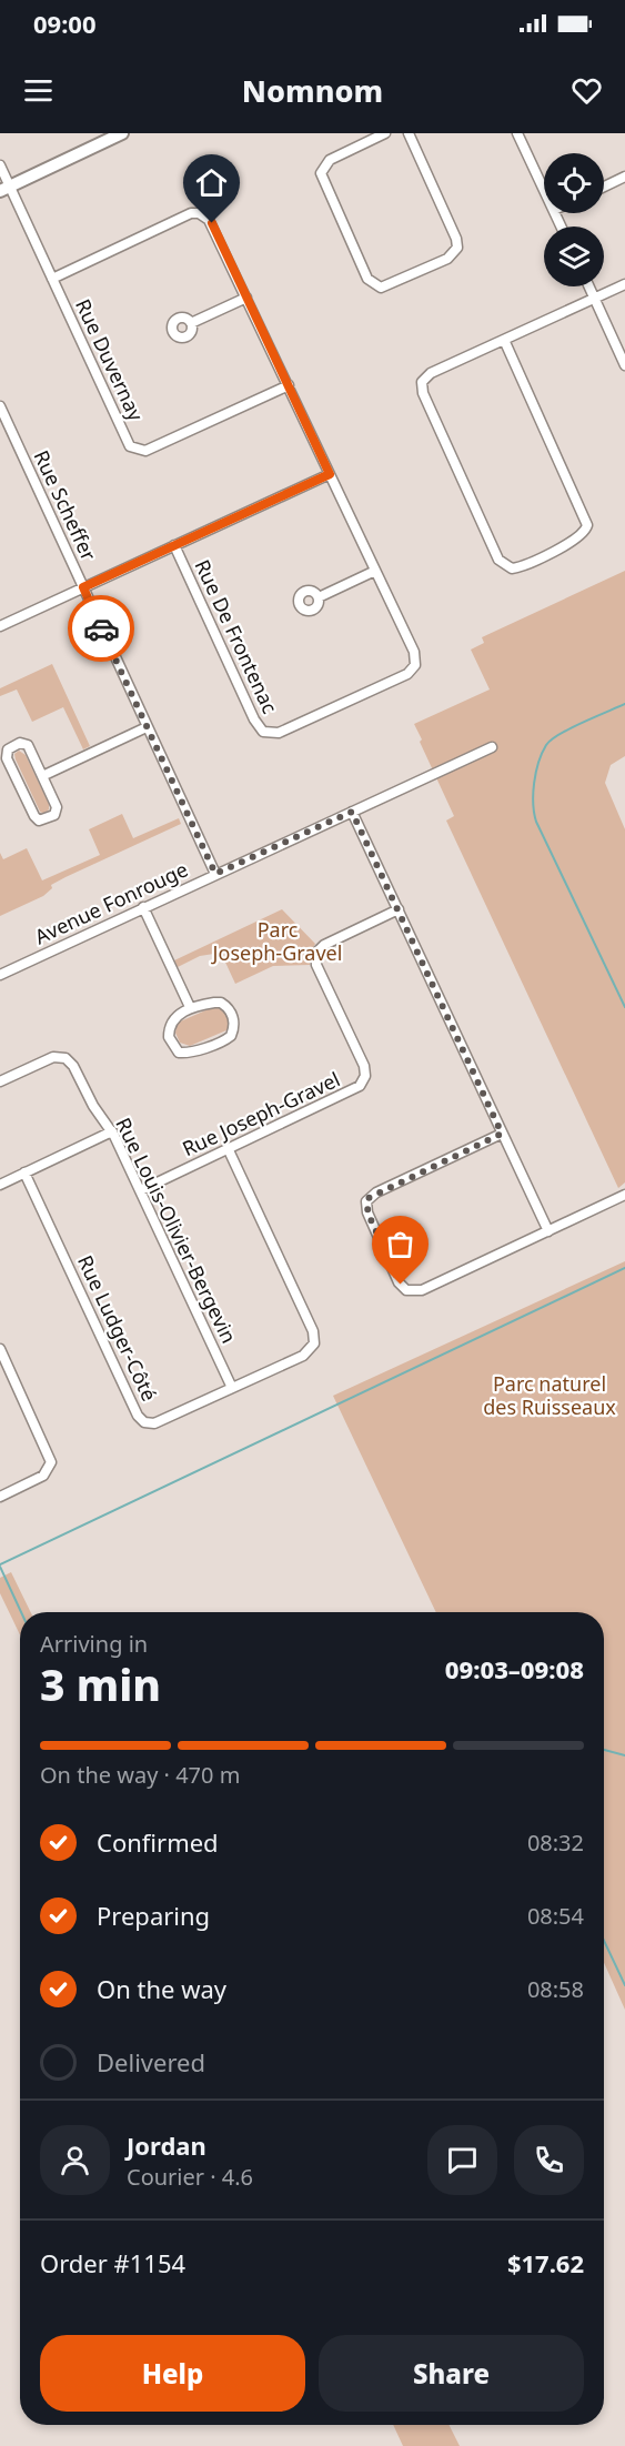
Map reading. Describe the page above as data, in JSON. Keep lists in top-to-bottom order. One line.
{"streets":{"street":["Rue Duvernay","Rue Scheffer","Rue De Frontenac","Avenue Fonrouge","Rue Joseph-Gravel","Rue Louis-Olivier-Bergevin","Rue Ludger-Côté"]},"crossings":[["Rue Scheffer","Avenue Fonrouge"],["Rue Joseph-Gravel","Rue Louis-Olivier-Bergevin"],["Rue Joseph-Gravel","Rue Ludger-Côté"],["Rue Louis-Olivier-Bergevin","Rue Ludger-Côté"]],"parks":["Parc Joseph-Gravel","Parc naturel des Ruisseaux"],"page":{"status":"09:00","header":"Nomnom","heading":["3 min","Arriving in","09:03–09:08"],"panel":["Jordan","Courier · 4.6","Order #1154","$17.62"],"bar":"On the way · 470 m","list":[["Confirmed","08:32"],["Preparing","08:54"],["On the way","08:58"],"Delivered"],"buttons":["Help","Share"]}}
